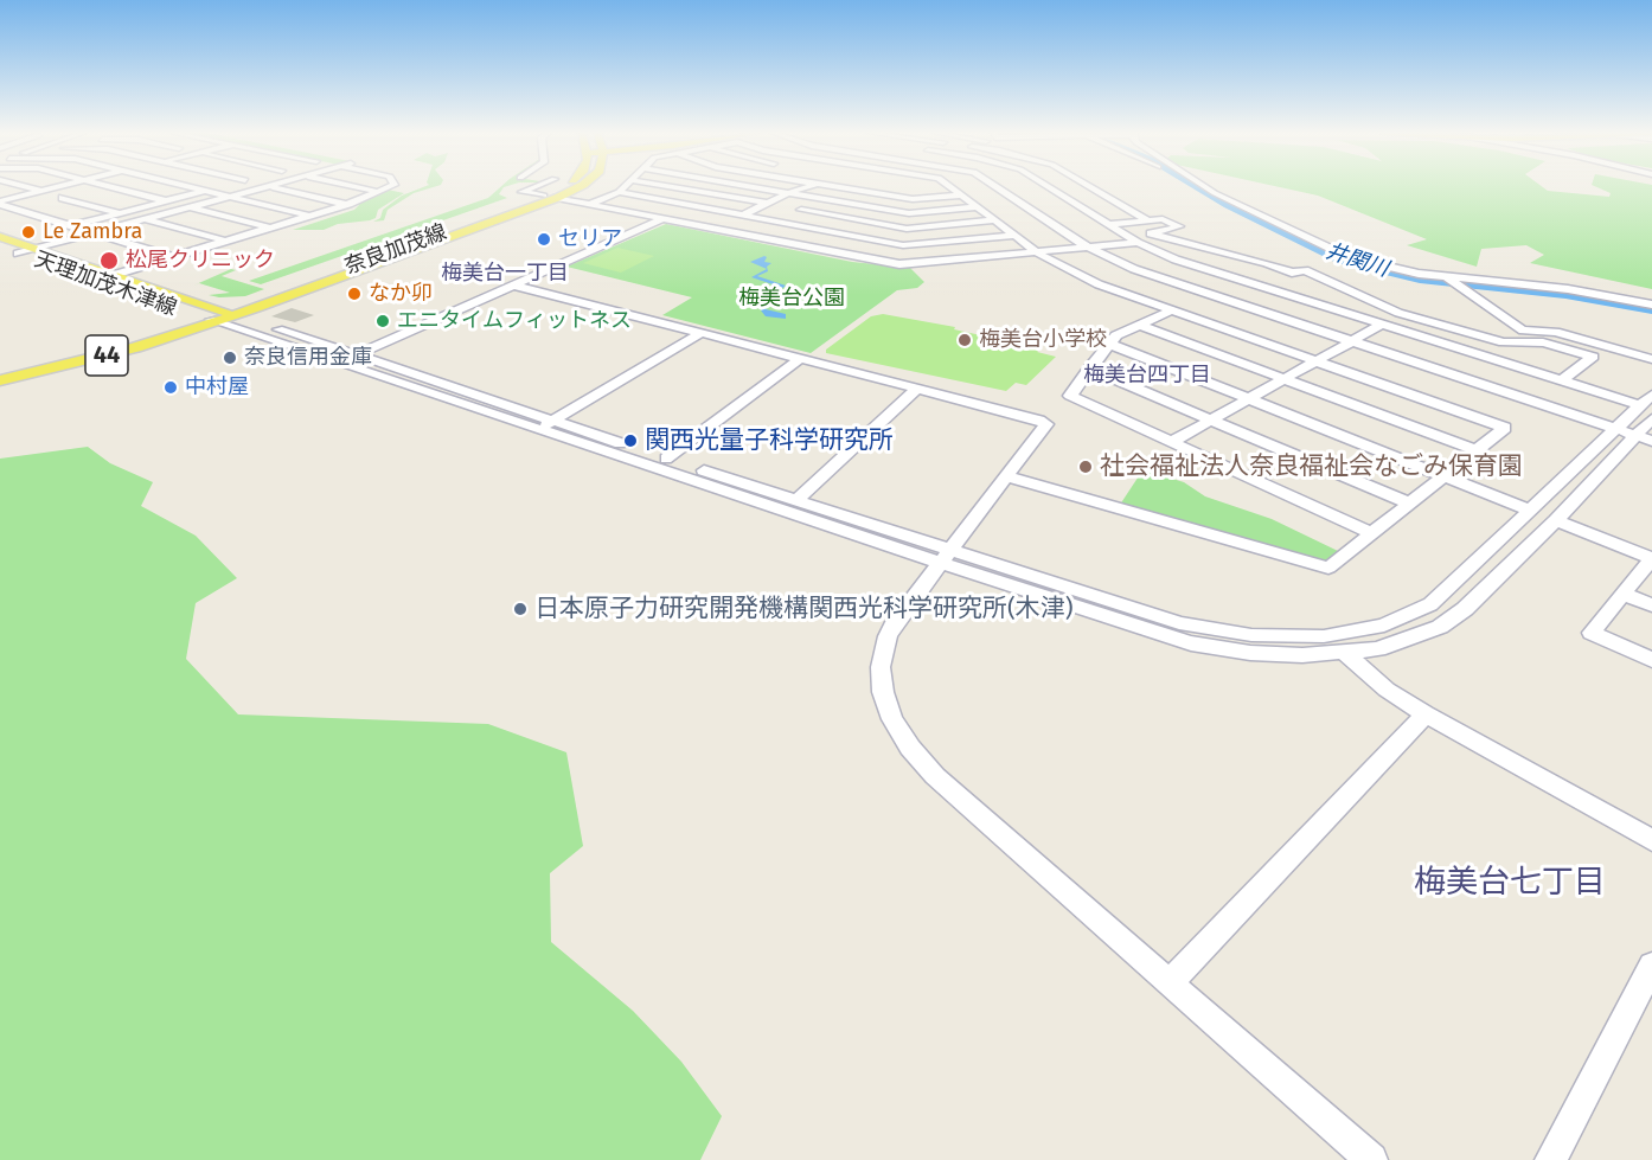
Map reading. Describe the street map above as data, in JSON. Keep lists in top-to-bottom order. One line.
{"streets":{"main road":["奈良加茂線","天理加茂木津線","44"]},"crossings":[["奈良加茂線","天理加茂木津線"]],"districts":["梅美台一丁目","梅美台四丁目","梅美台七丁目"],"water":["井関川"],"parks":["梅美台公園"],"places":["Le Zambra","セリア","松尾クリニック","なか卯","エニタイムフィットネス","梅美台小学校","奈良信用金庫","中村屋","関西光量子科学研究所","社会福祉法人奈良福祉会なごみ保育園","日本原子力研究開発機構関西光科学研究所(木津)"]}
